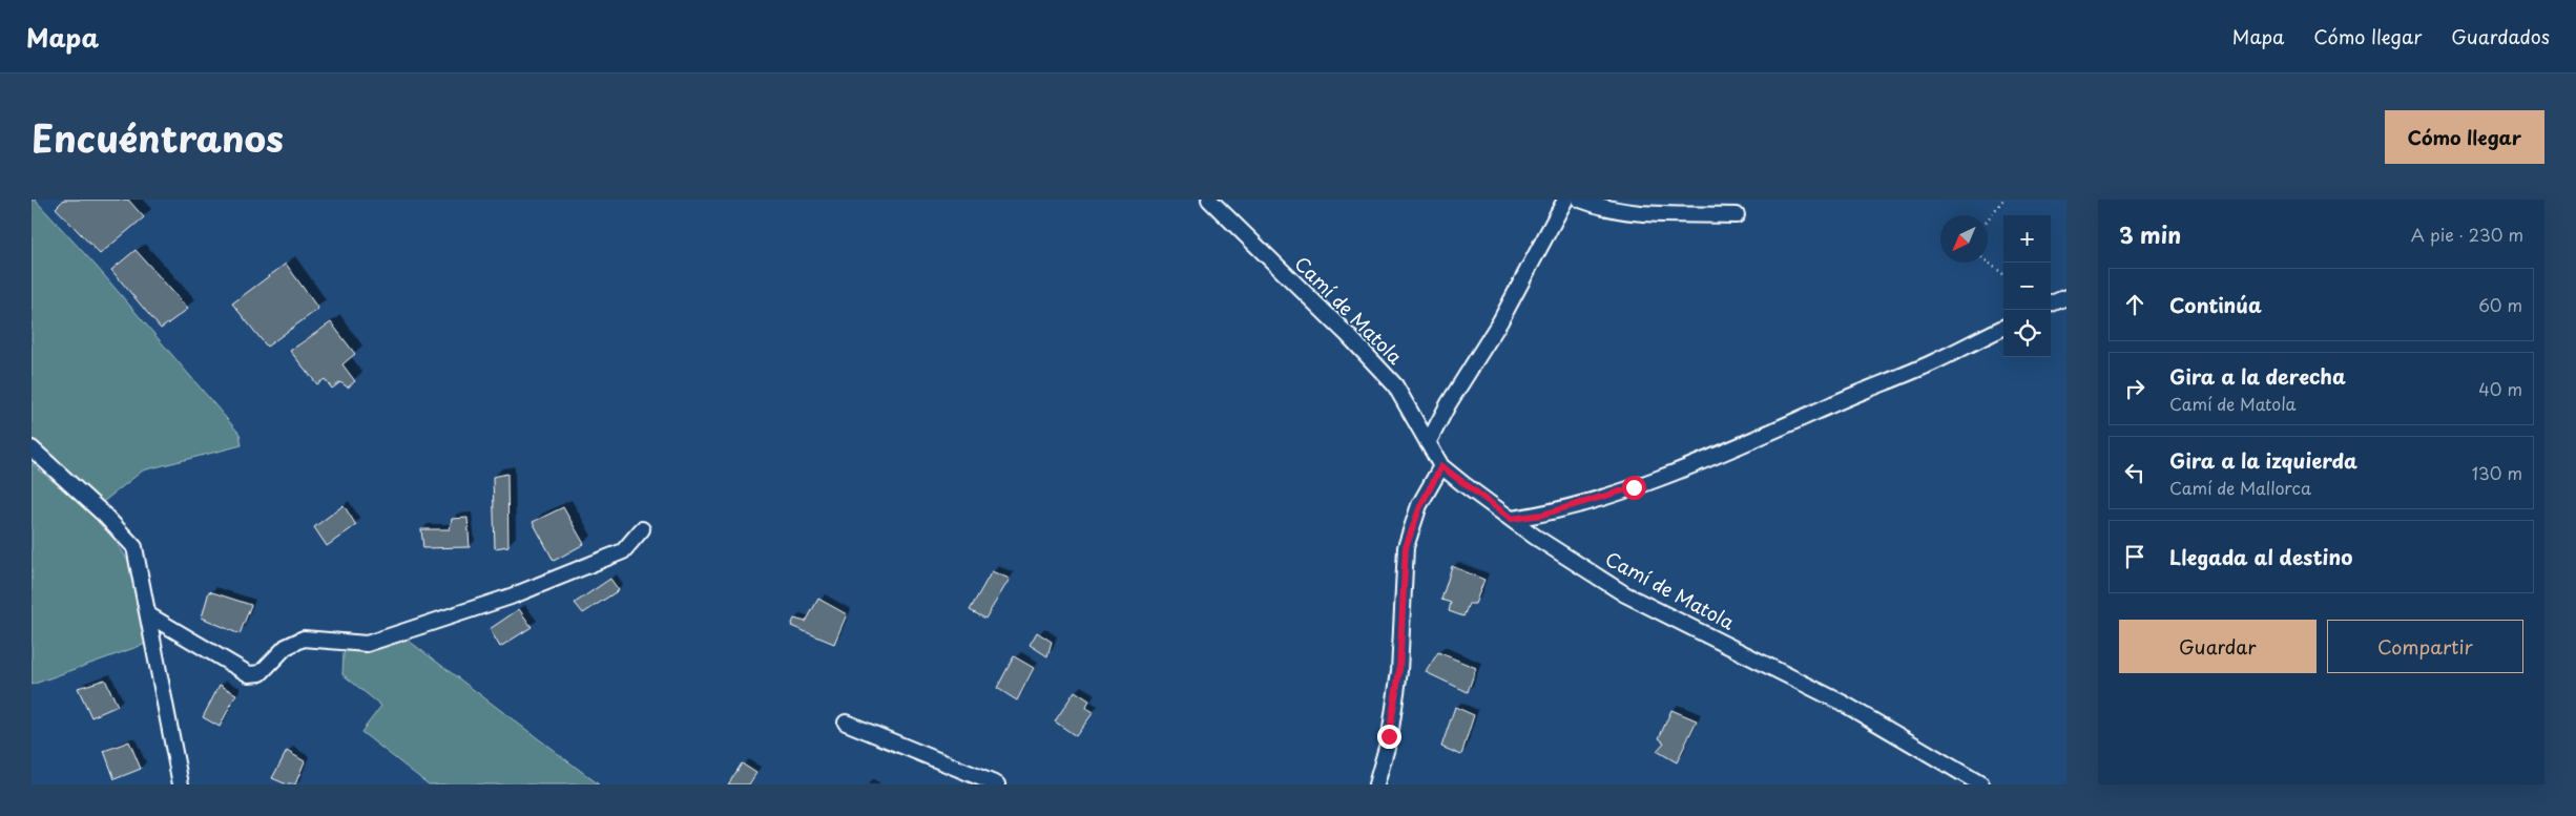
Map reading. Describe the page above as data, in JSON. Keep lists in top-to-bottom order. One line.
{"streets":{"street":["Camí de Matola"]},"north":"bottom left","page":{"header":"Mapa","nav":["Mapa","Cómo llegar","Guardados"],"title":"Encuéntranos","buttons":["Cómo llegar",["Guardar","Compartir"]],"heading":["3 min","A pie · 230 m"],"map_buttons":["+","−"],"list":[["Continúa","60 m"],["Gira a la derecha","Camí de Matola","40 m"],["Gira a la izquierda","Camí de Mallorca","130 m"],"Llegada al destino"]}}
